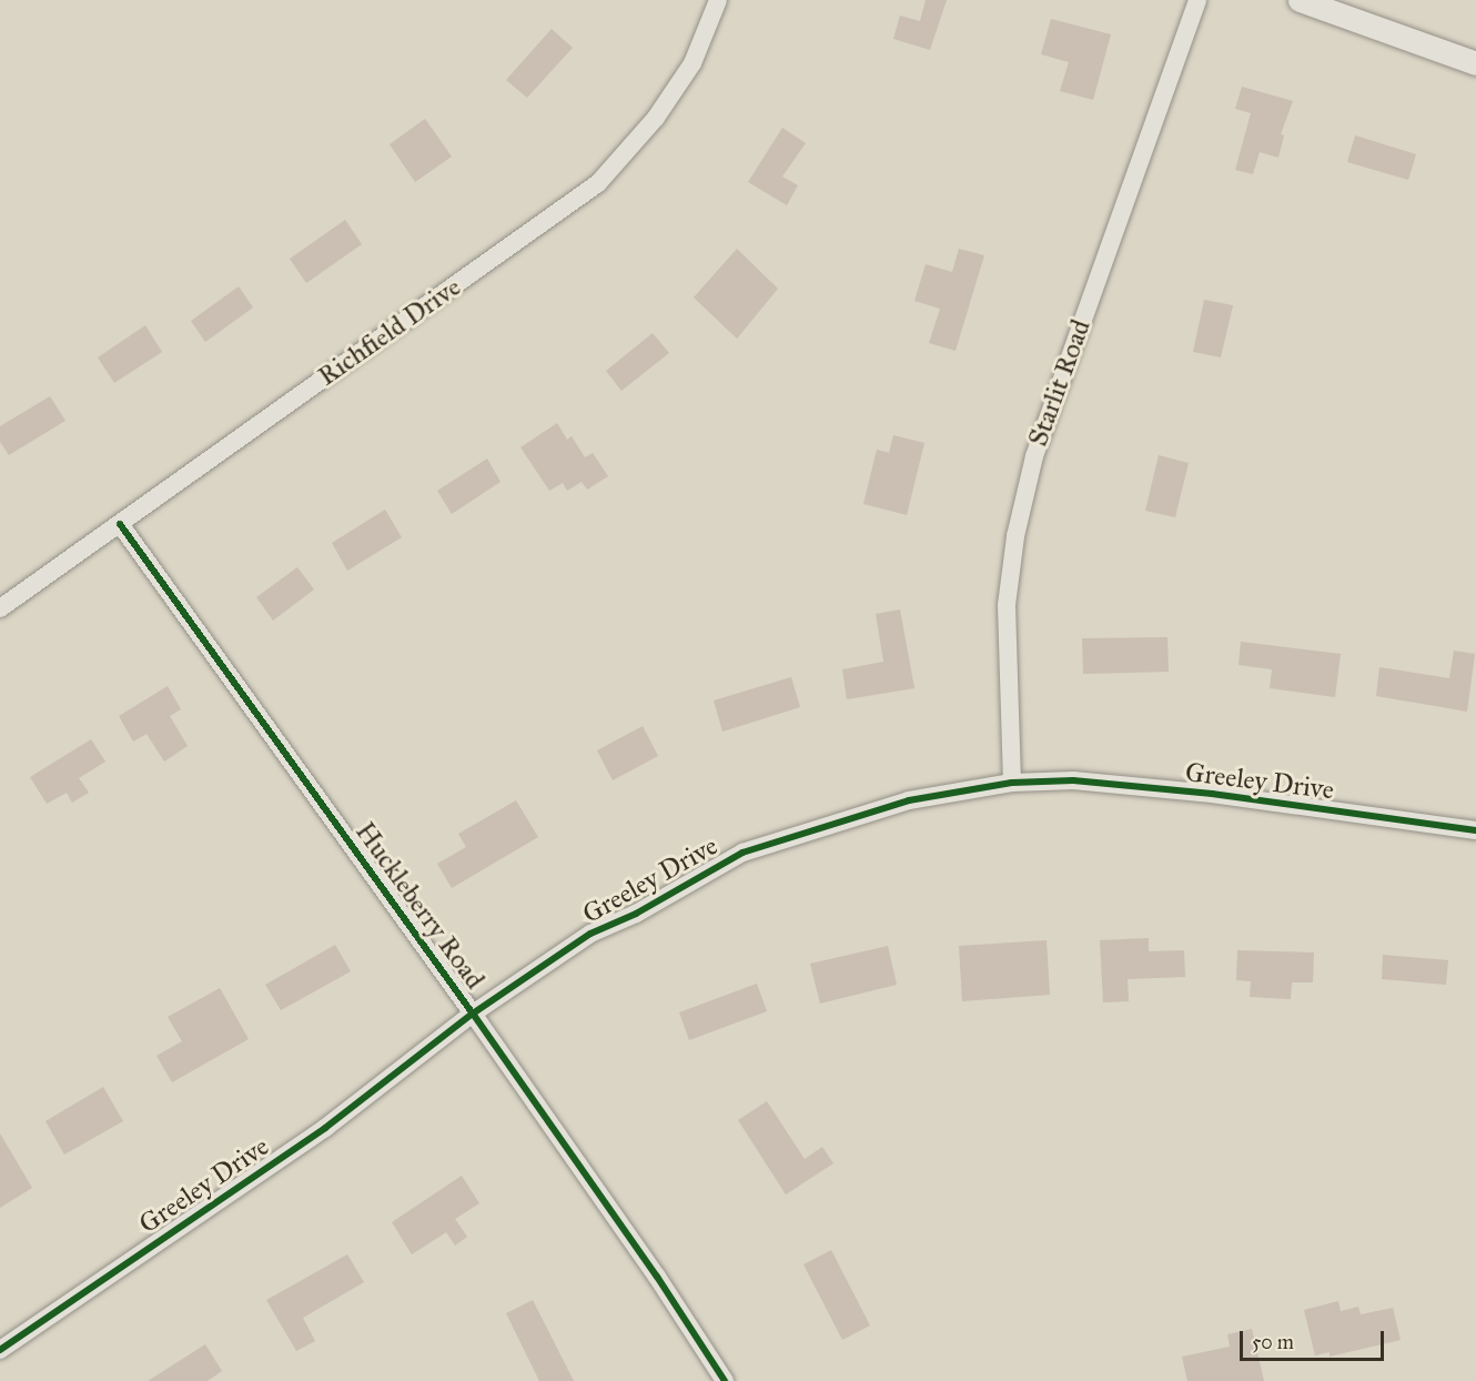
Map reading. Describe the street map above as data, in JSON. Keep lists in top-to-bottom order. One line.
{"streets":{"street":["Richfield Drive","Starlit Road","Greeley Drive","Huckleberry Road"]},"crossings":[["Richfield Drive","Huckleberry Road"],["Starlit Road","Greeley Drive"],["Greeley Drive","Huckleberry Road"]],"scale_bar":"50 m"}
